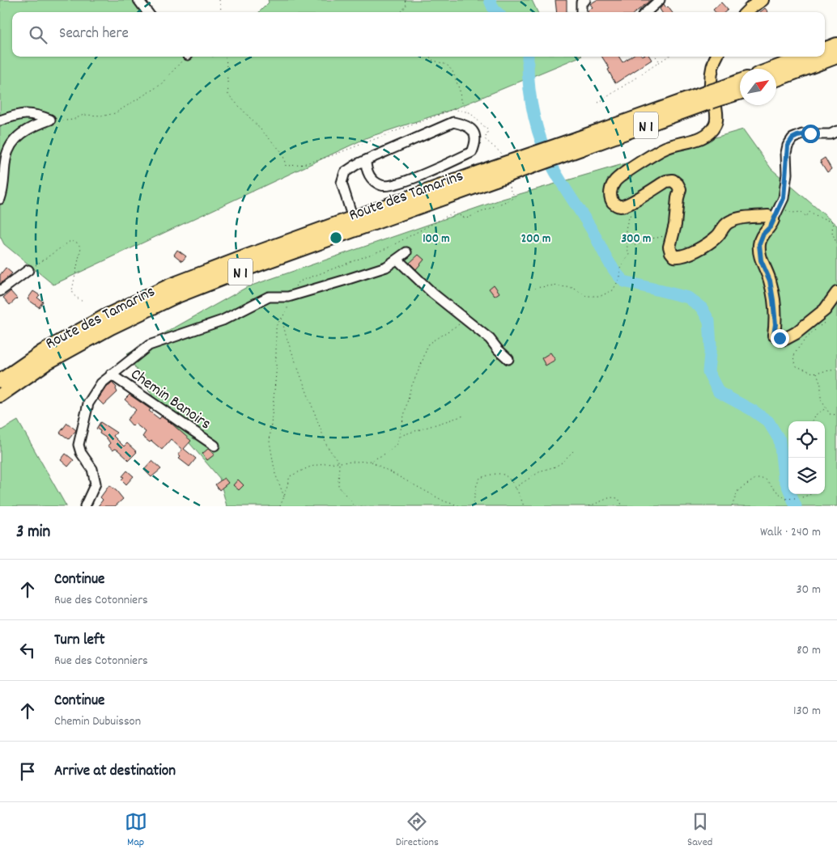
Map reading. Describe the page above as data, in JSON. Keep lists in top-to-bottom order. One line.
{"streets":{"highway":["N 1","Route des Tamarins"],"street":["Chemin Banoirs"]},"north":"top right","page":{"search":"Search here","heading":["3 min","Walk · 240 m"],"list":[["Continue","Rue des Cotonniers","30 m"],["Turn left","Rue des Cotonniers","80 m"],["Continue","Chemin Dubuisson","130 m"],"Arrive at destination"],"nav":["Map","Directions","Saved"]},"rings":["100 m","200 m","300 m"]}
